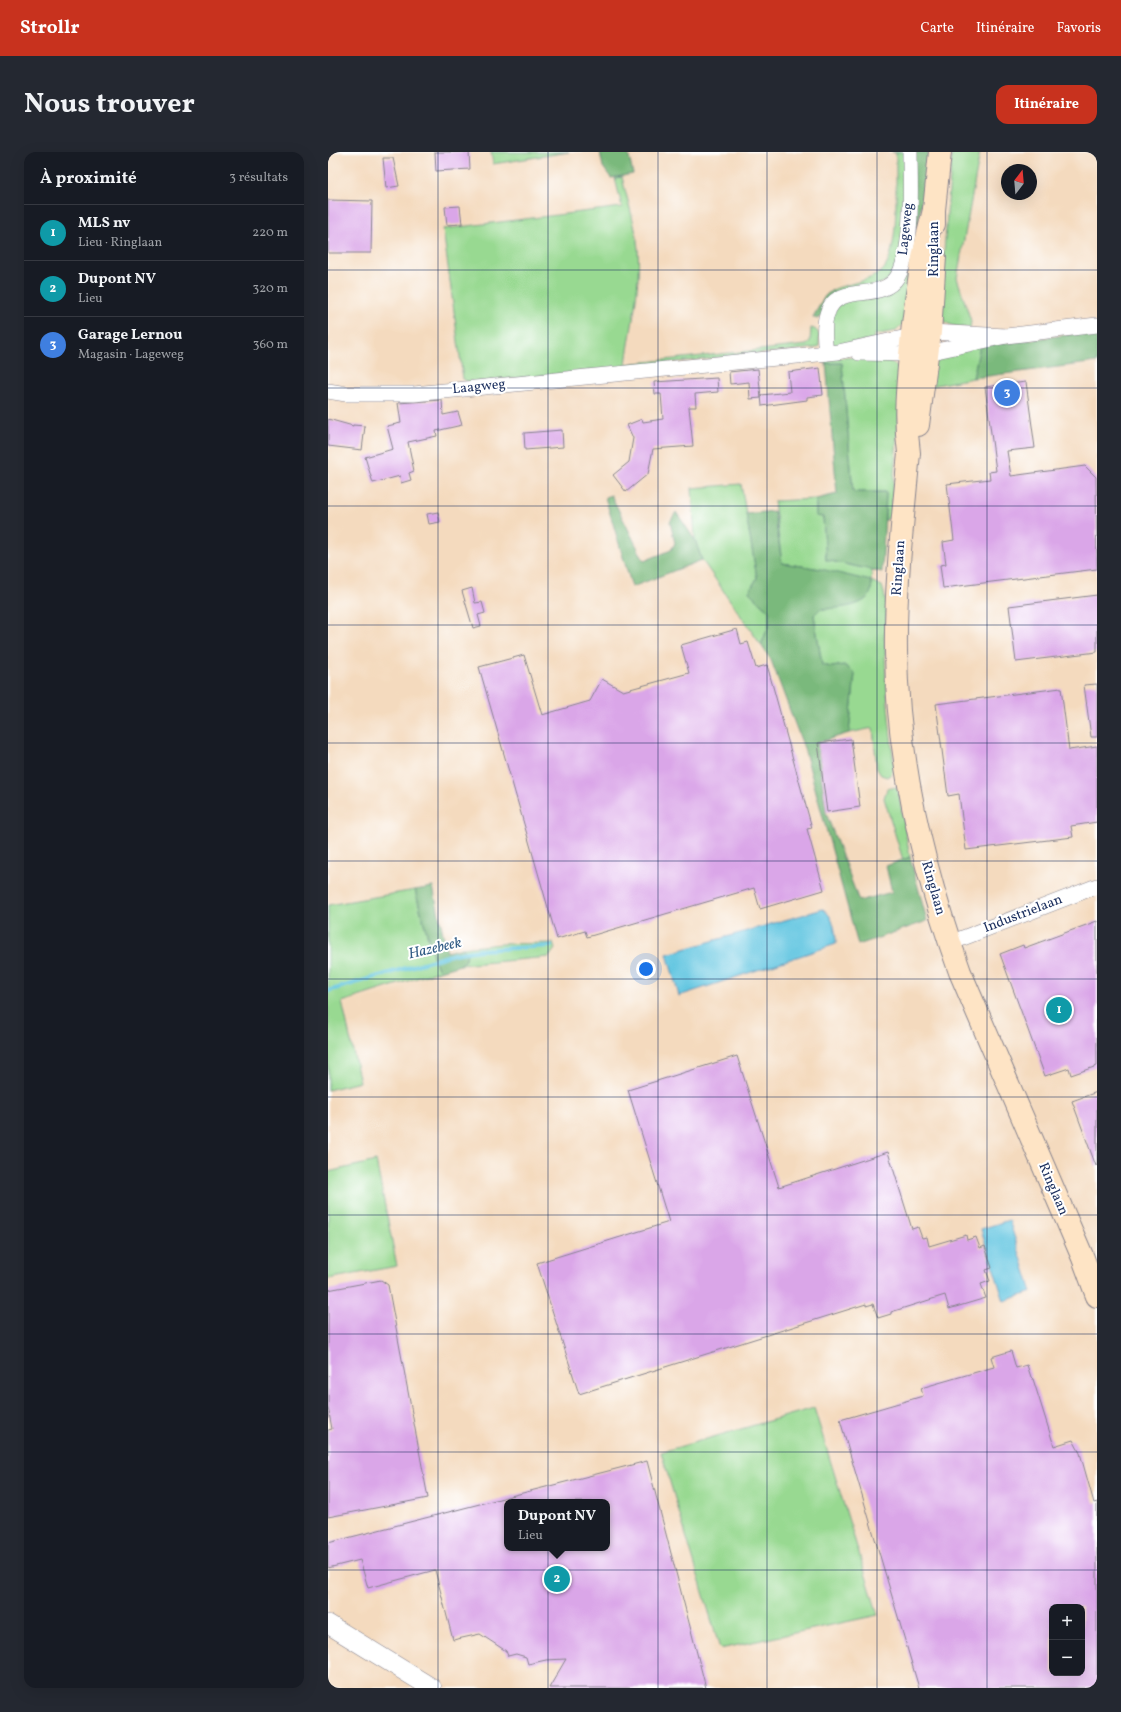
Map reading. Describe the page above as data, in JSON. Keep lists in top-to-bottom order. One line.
{"streets":{"main road":["Ringlaan"],"street":["Lageweg","Laagweg","Industrielaan"]},"crossings":[["Lageweg","Laagweg"],["Ringlaan","Industrielaan"]],"water":["Hazebeek"],"north":"top","page":{"header":"Strollr","nav":["Carte","Itinéraire","Favoris"],"title":"Nous trouver","buttons":"Itinéraire","heading":["À proximité","3 résultats"],"list":[{"mark":"1","name":"MLS nv","note":"Lieu · Ringlaan","value":"220 m"},{"mark":"2","name":"Dupont NV","note":"Lieu","value":"320 m"},{"mark":"3","name":"Garage Lernou","note":"Magasin · Lageweg","value":"360 m"}],"pins":["3","1","2"],"popup":["Dupont NV","Lieu"],"map_buttons":["+","−"]}}
